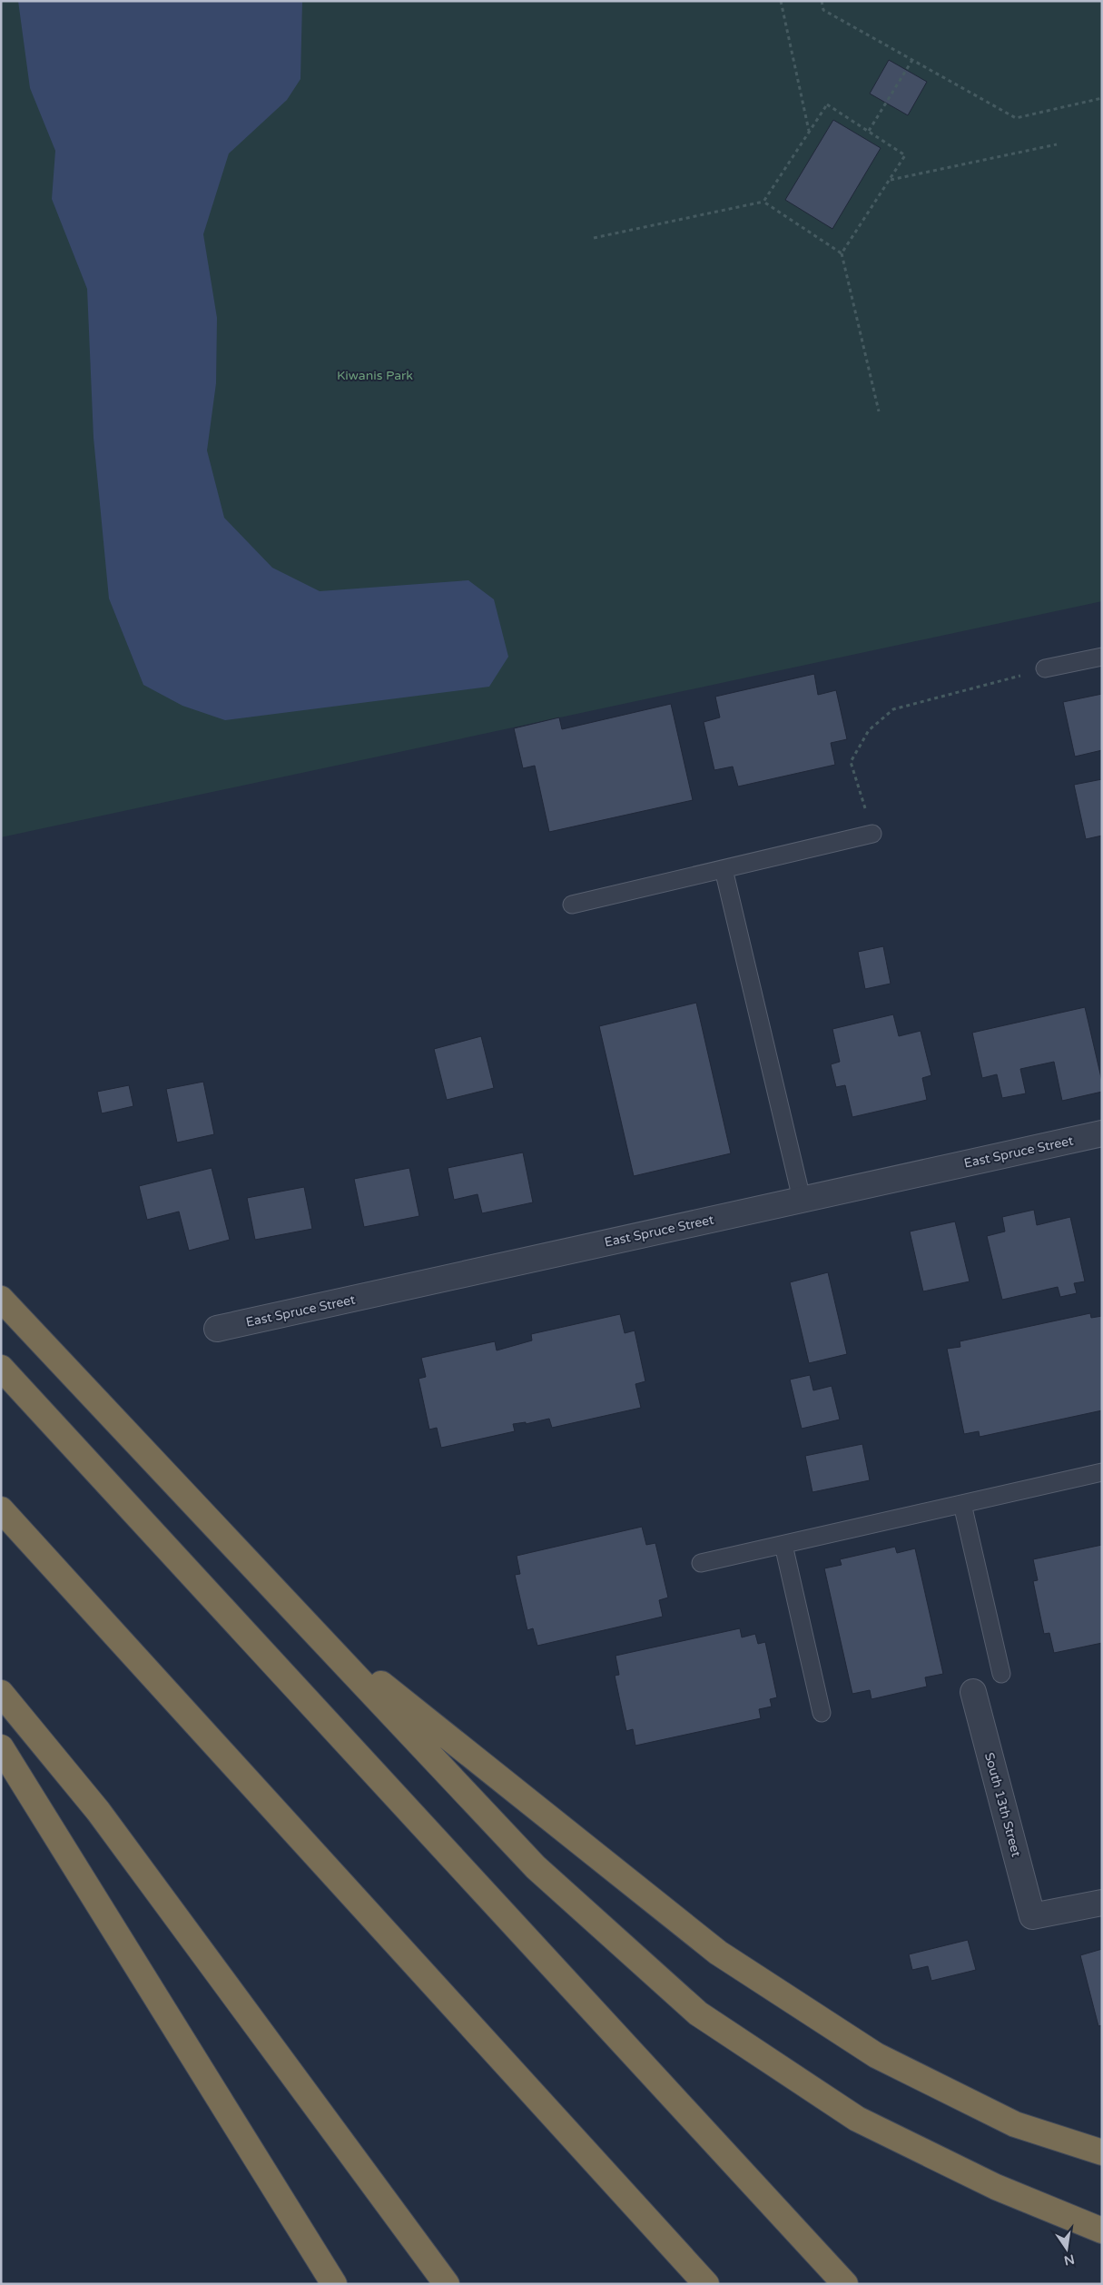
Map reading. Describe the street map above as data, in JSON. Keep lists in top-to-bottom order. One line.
{"streets":{"street":["East Spruce Street","South 13th Street"]},"parks":["Kiwanis Park"],"north":"bottom"}
